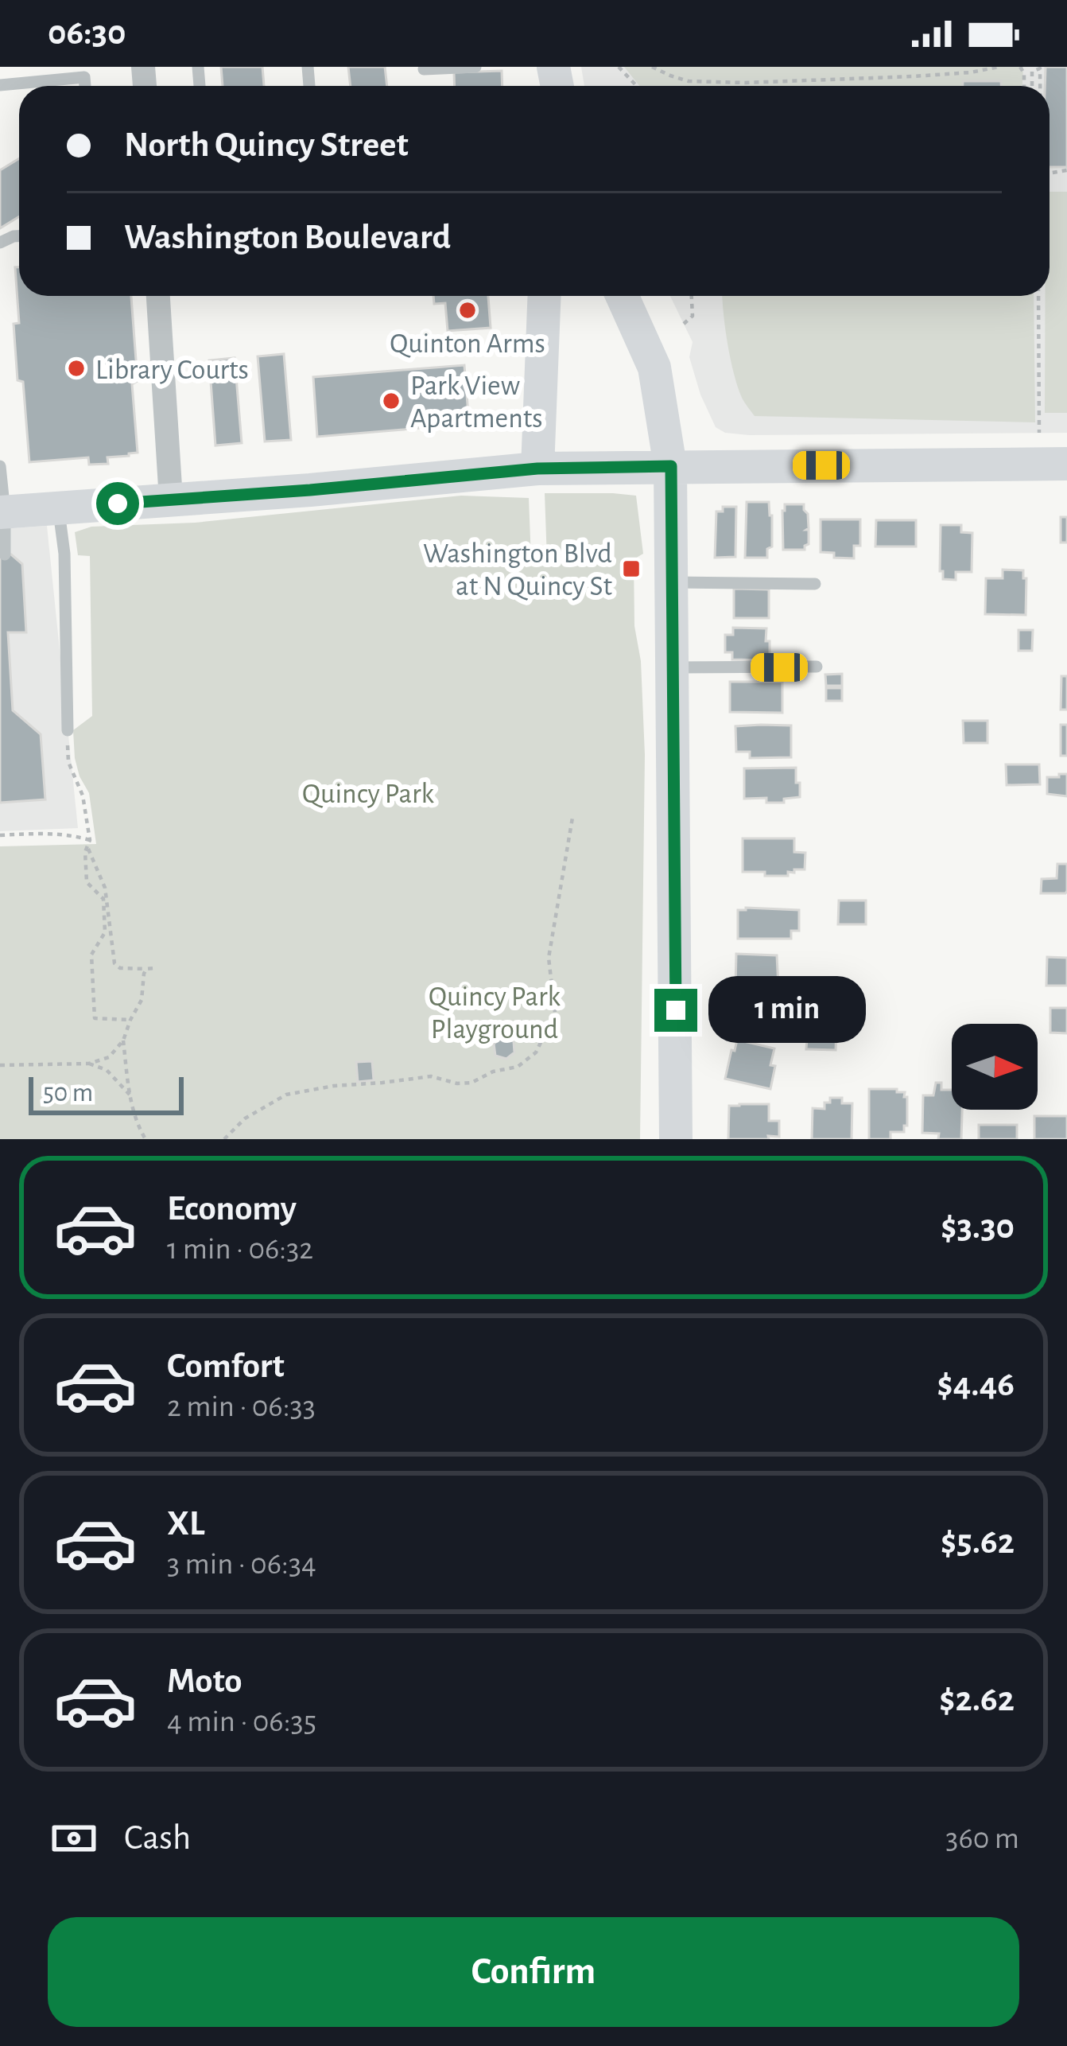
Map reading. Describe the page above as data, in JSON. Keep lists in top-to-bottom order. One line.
{"parks":["Quincy Park","Quincy Park Playground"],"places":{"other":["Quinton Arms","Library Courts","Park View Apartments"],"transit":["Washington Blvd at N Quincy St"]},"scale_bar":"50 m","north":"right","page":{"status":"06:30","banner":["North Quincy Street","Washington Boulevard"],"bubble":"1 min","scale":"50 m","list":[{"name":"Economy","note":"1 min · 06:32","value":"$3.30"},{"name":"Comfort","note":"2 min · 06:33","value":"$4.46"},{"name":"XL","note":"3 min · 06:34","value":"$5.62"},{"name":"Moto","note":"4 min · 06:35","value":"$2.62"}],"pay":["Cash","360 m"],"buttons":"Confirm"}}
